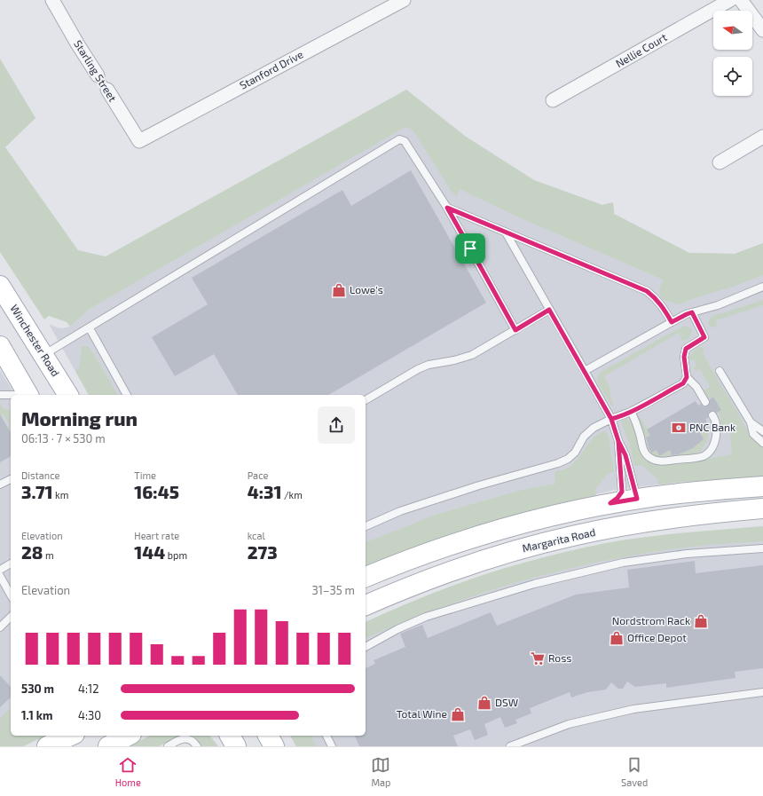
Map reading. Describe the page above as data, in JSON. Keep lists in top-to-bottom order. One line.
{"streets":{"main road":["Winchester Road","Margarita Road"],"street":["Nellie Court","Stanford Drive","Starling Street"]},"crossings":[["Stanford Drive","Starling Street"]],"places":{"shop":["Lowe's","Nordstrom Rack","Office Depot","DSW","Total Wine"],"bank":["PNC Bank"],"supermarket":["Ross"]},"north":"left","page":{"heading":["Morning run","06:13 · 7 × 530 m"],"stats":[["Distance","3.71 km"],["Time","16:45"],["Pace","4:31 /km"],["Elevation","28 m"],["Heart rate","144 bpm"],["kcal","273"]],"chart":["Elevation","31–35 m"],"list":[{"name":"530 m","note":"4:12"},{"name":"1.1 km","note":"4:30"}],"tabs":["Home","Map","Saved"]}}
